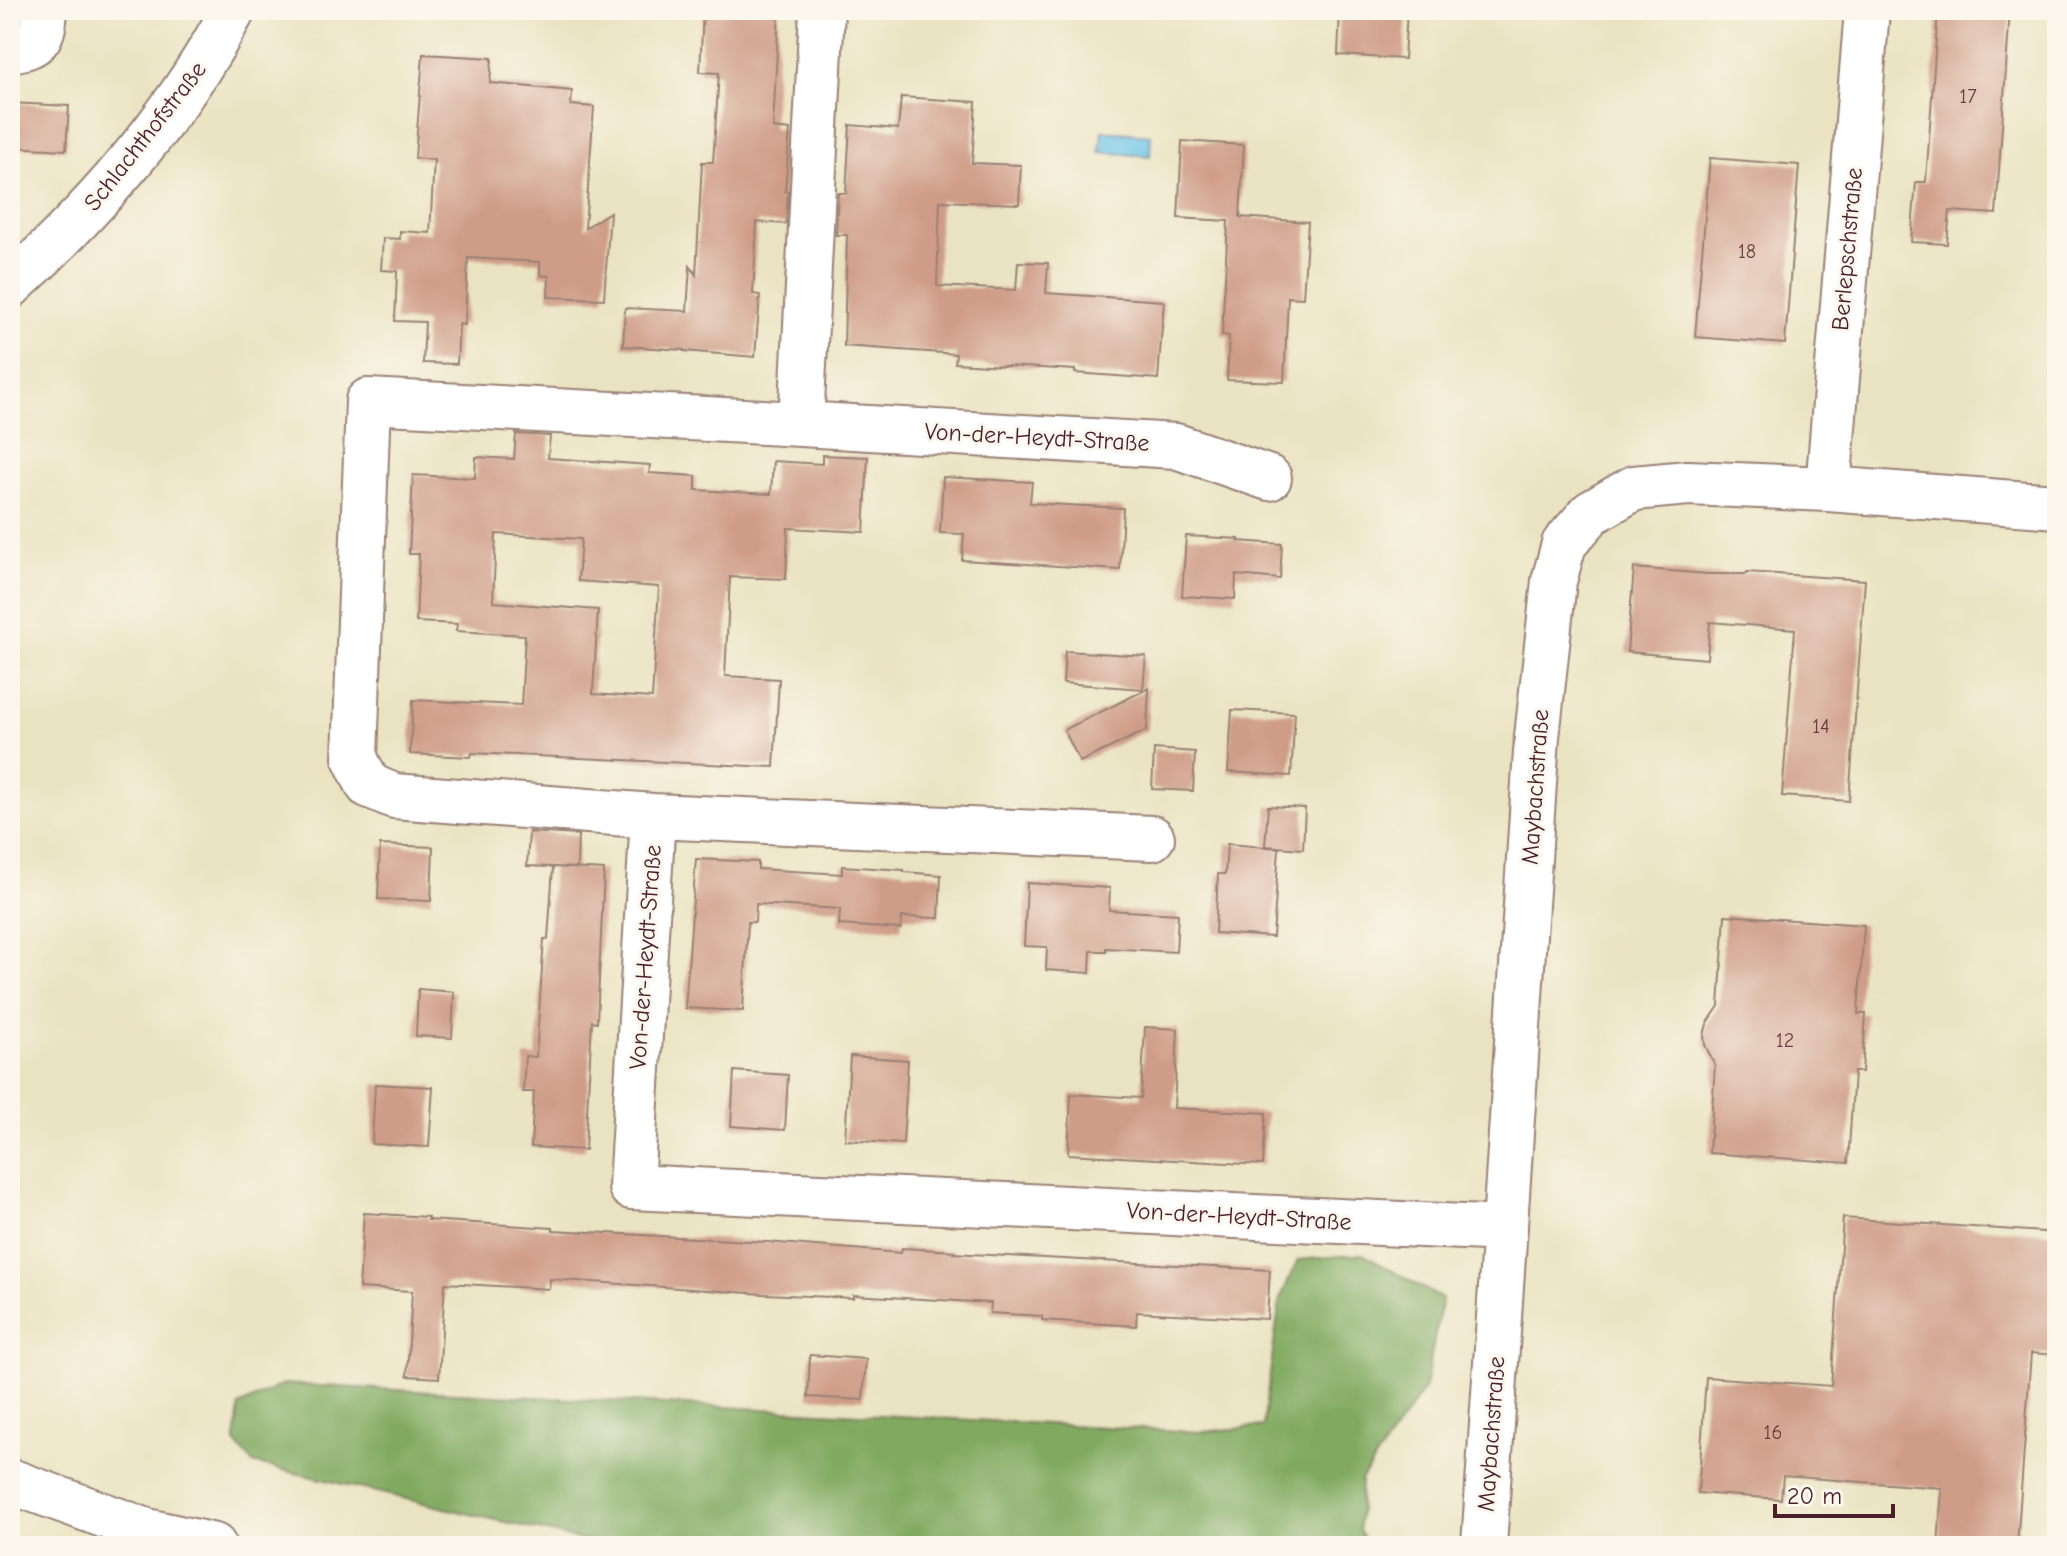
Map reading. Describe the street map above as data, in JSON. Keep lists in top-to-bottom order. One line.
{"streets":{"street":["Schlachthofstraße","Berlepschstraße","Von-der-Heydt-Straße","Maybachstraße"]},"crossings":[["Berlepschstraße","Maybachstraße"],["Von-der-Heydt-Straße","Maybachstraße"]],"house_numbers":["17","18","14","12","16"],"scale_bar":"20 m"}
